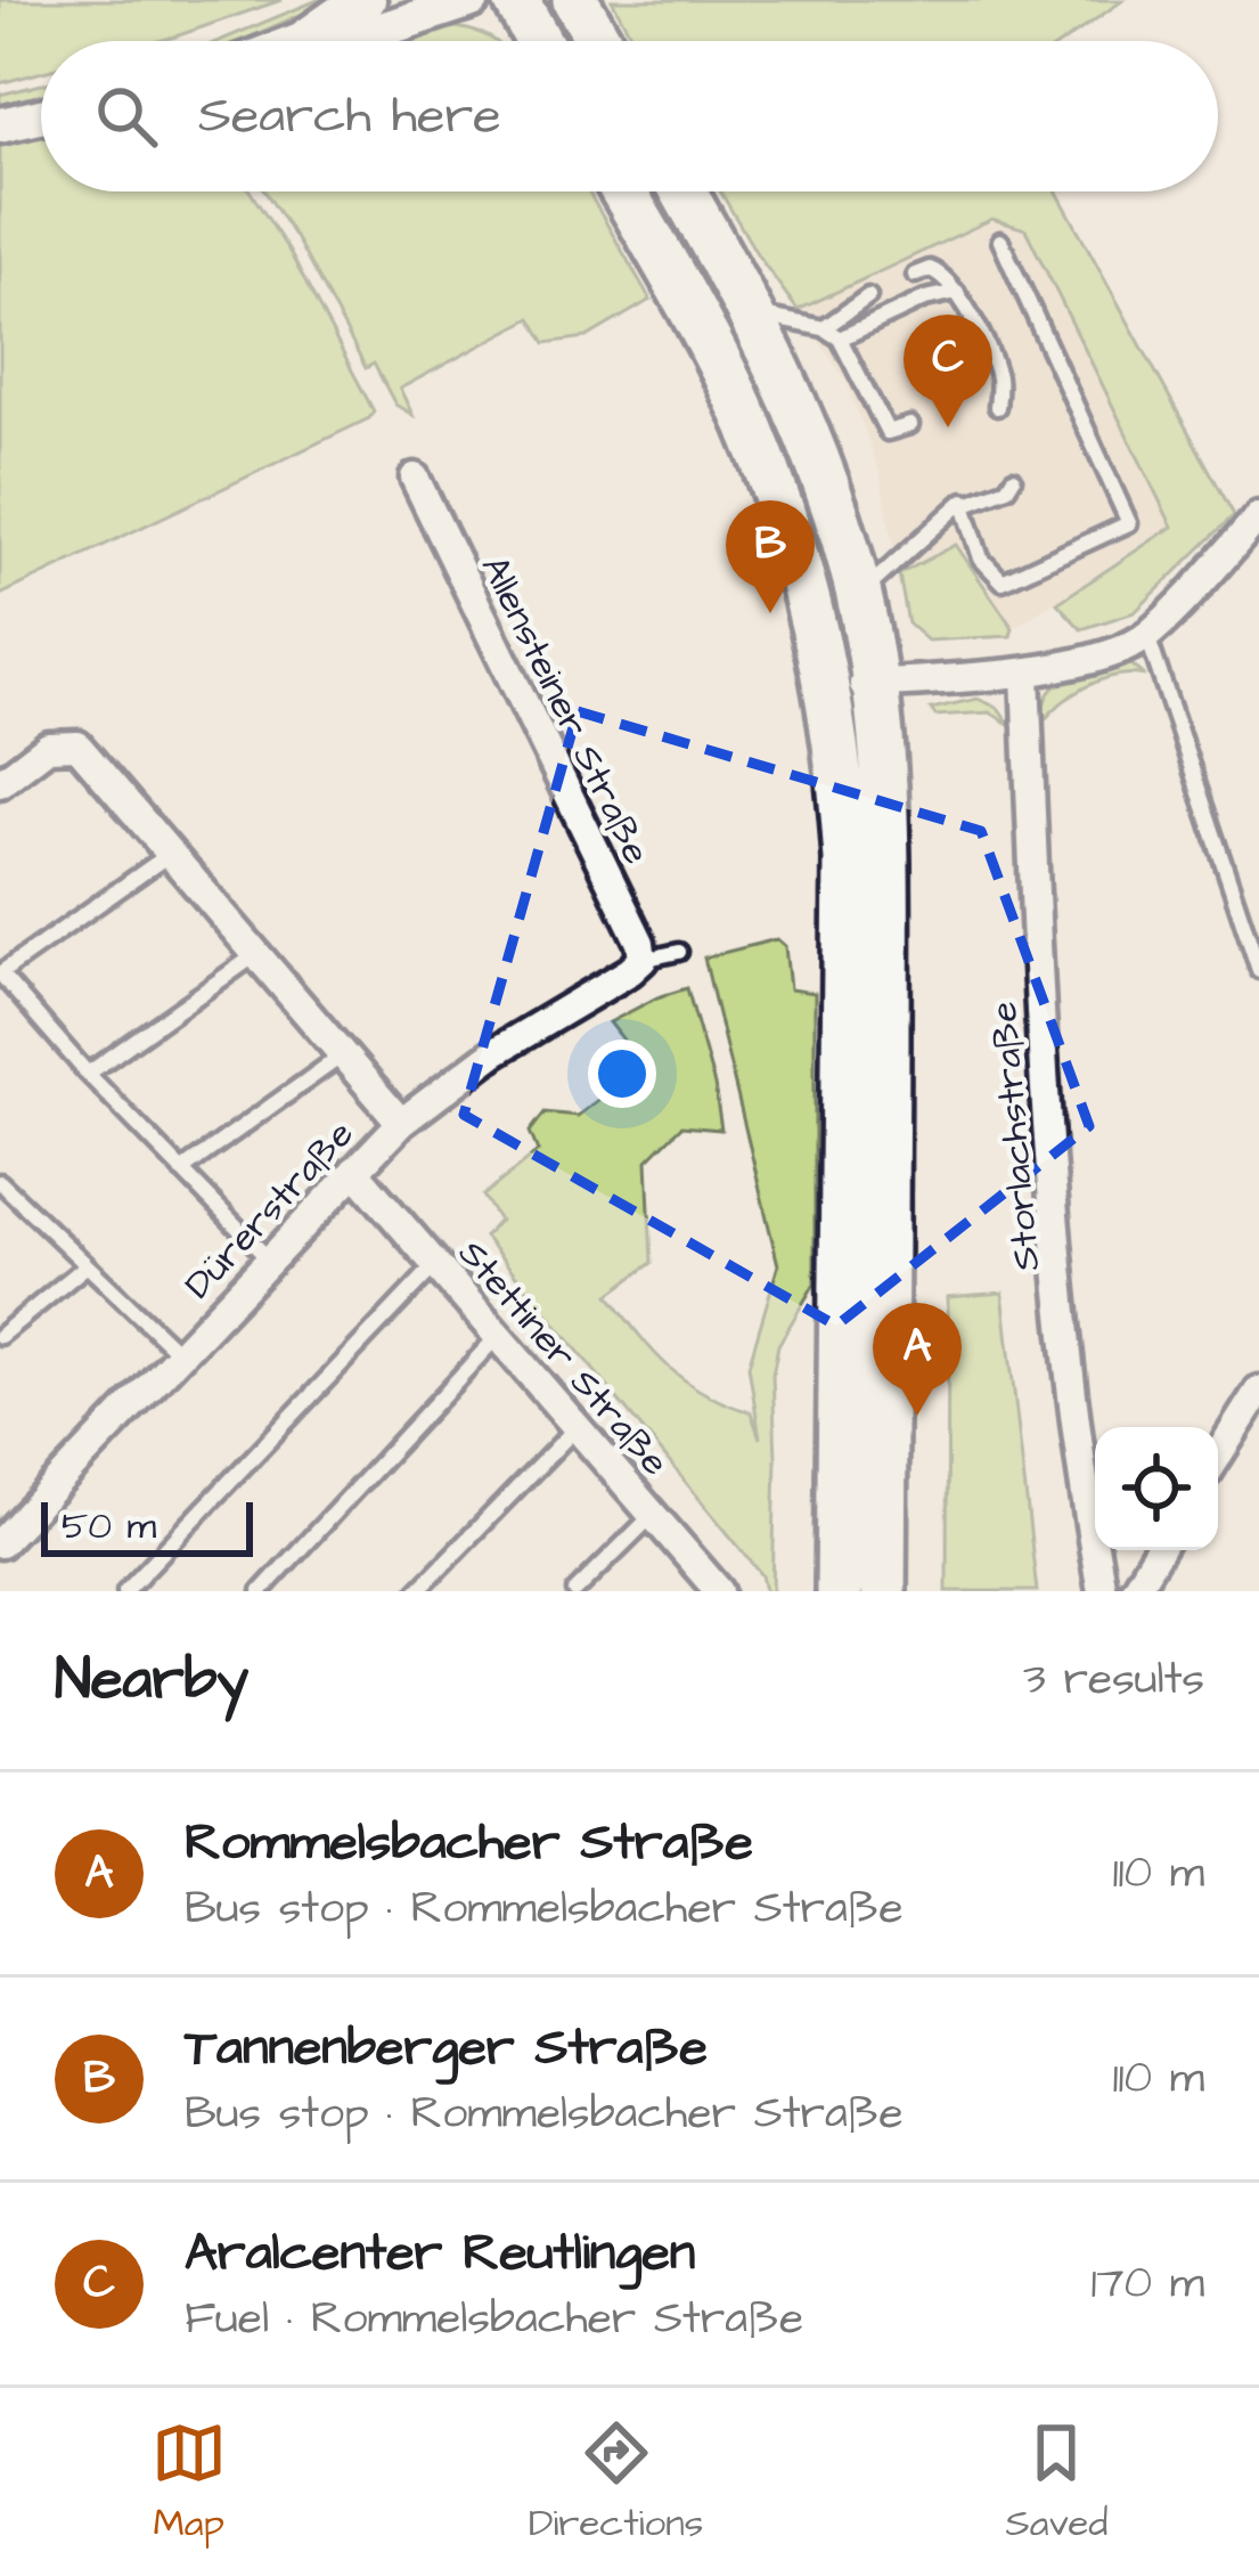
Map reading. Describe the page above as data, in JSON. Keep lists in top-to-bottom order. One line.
{"streets":{"street":["Allensteiner Straße","Storlachstraße","Dürerstraße","Stettiner Straße"]},"crossings":[["Allensteiner Straße","Dürerstraße"],["Dürerstraße","Stettiner Straße"]],"scale_bar":"50 m","page":{"search":"Search here","pins":["C","B","A"],"scale":"50 m","heading":["Nearby","3 results"],"list":[{"mark":"A","name":"Rommelsbacher Straße","note":"Bus stop · Rommelsbacher Straße","value":"110 m"},{"mark":"B","name":"Tannenberger Straße","note":"Bus stop · Rommelsbacher Straße","value":"110 m"},{"mark":"C","name":"Aralcenter Reutlingen","note":"Fuel · Rommelsbacher Straße","value":"170 m"}],"nav":["Map","Directions","Saved"]}}
